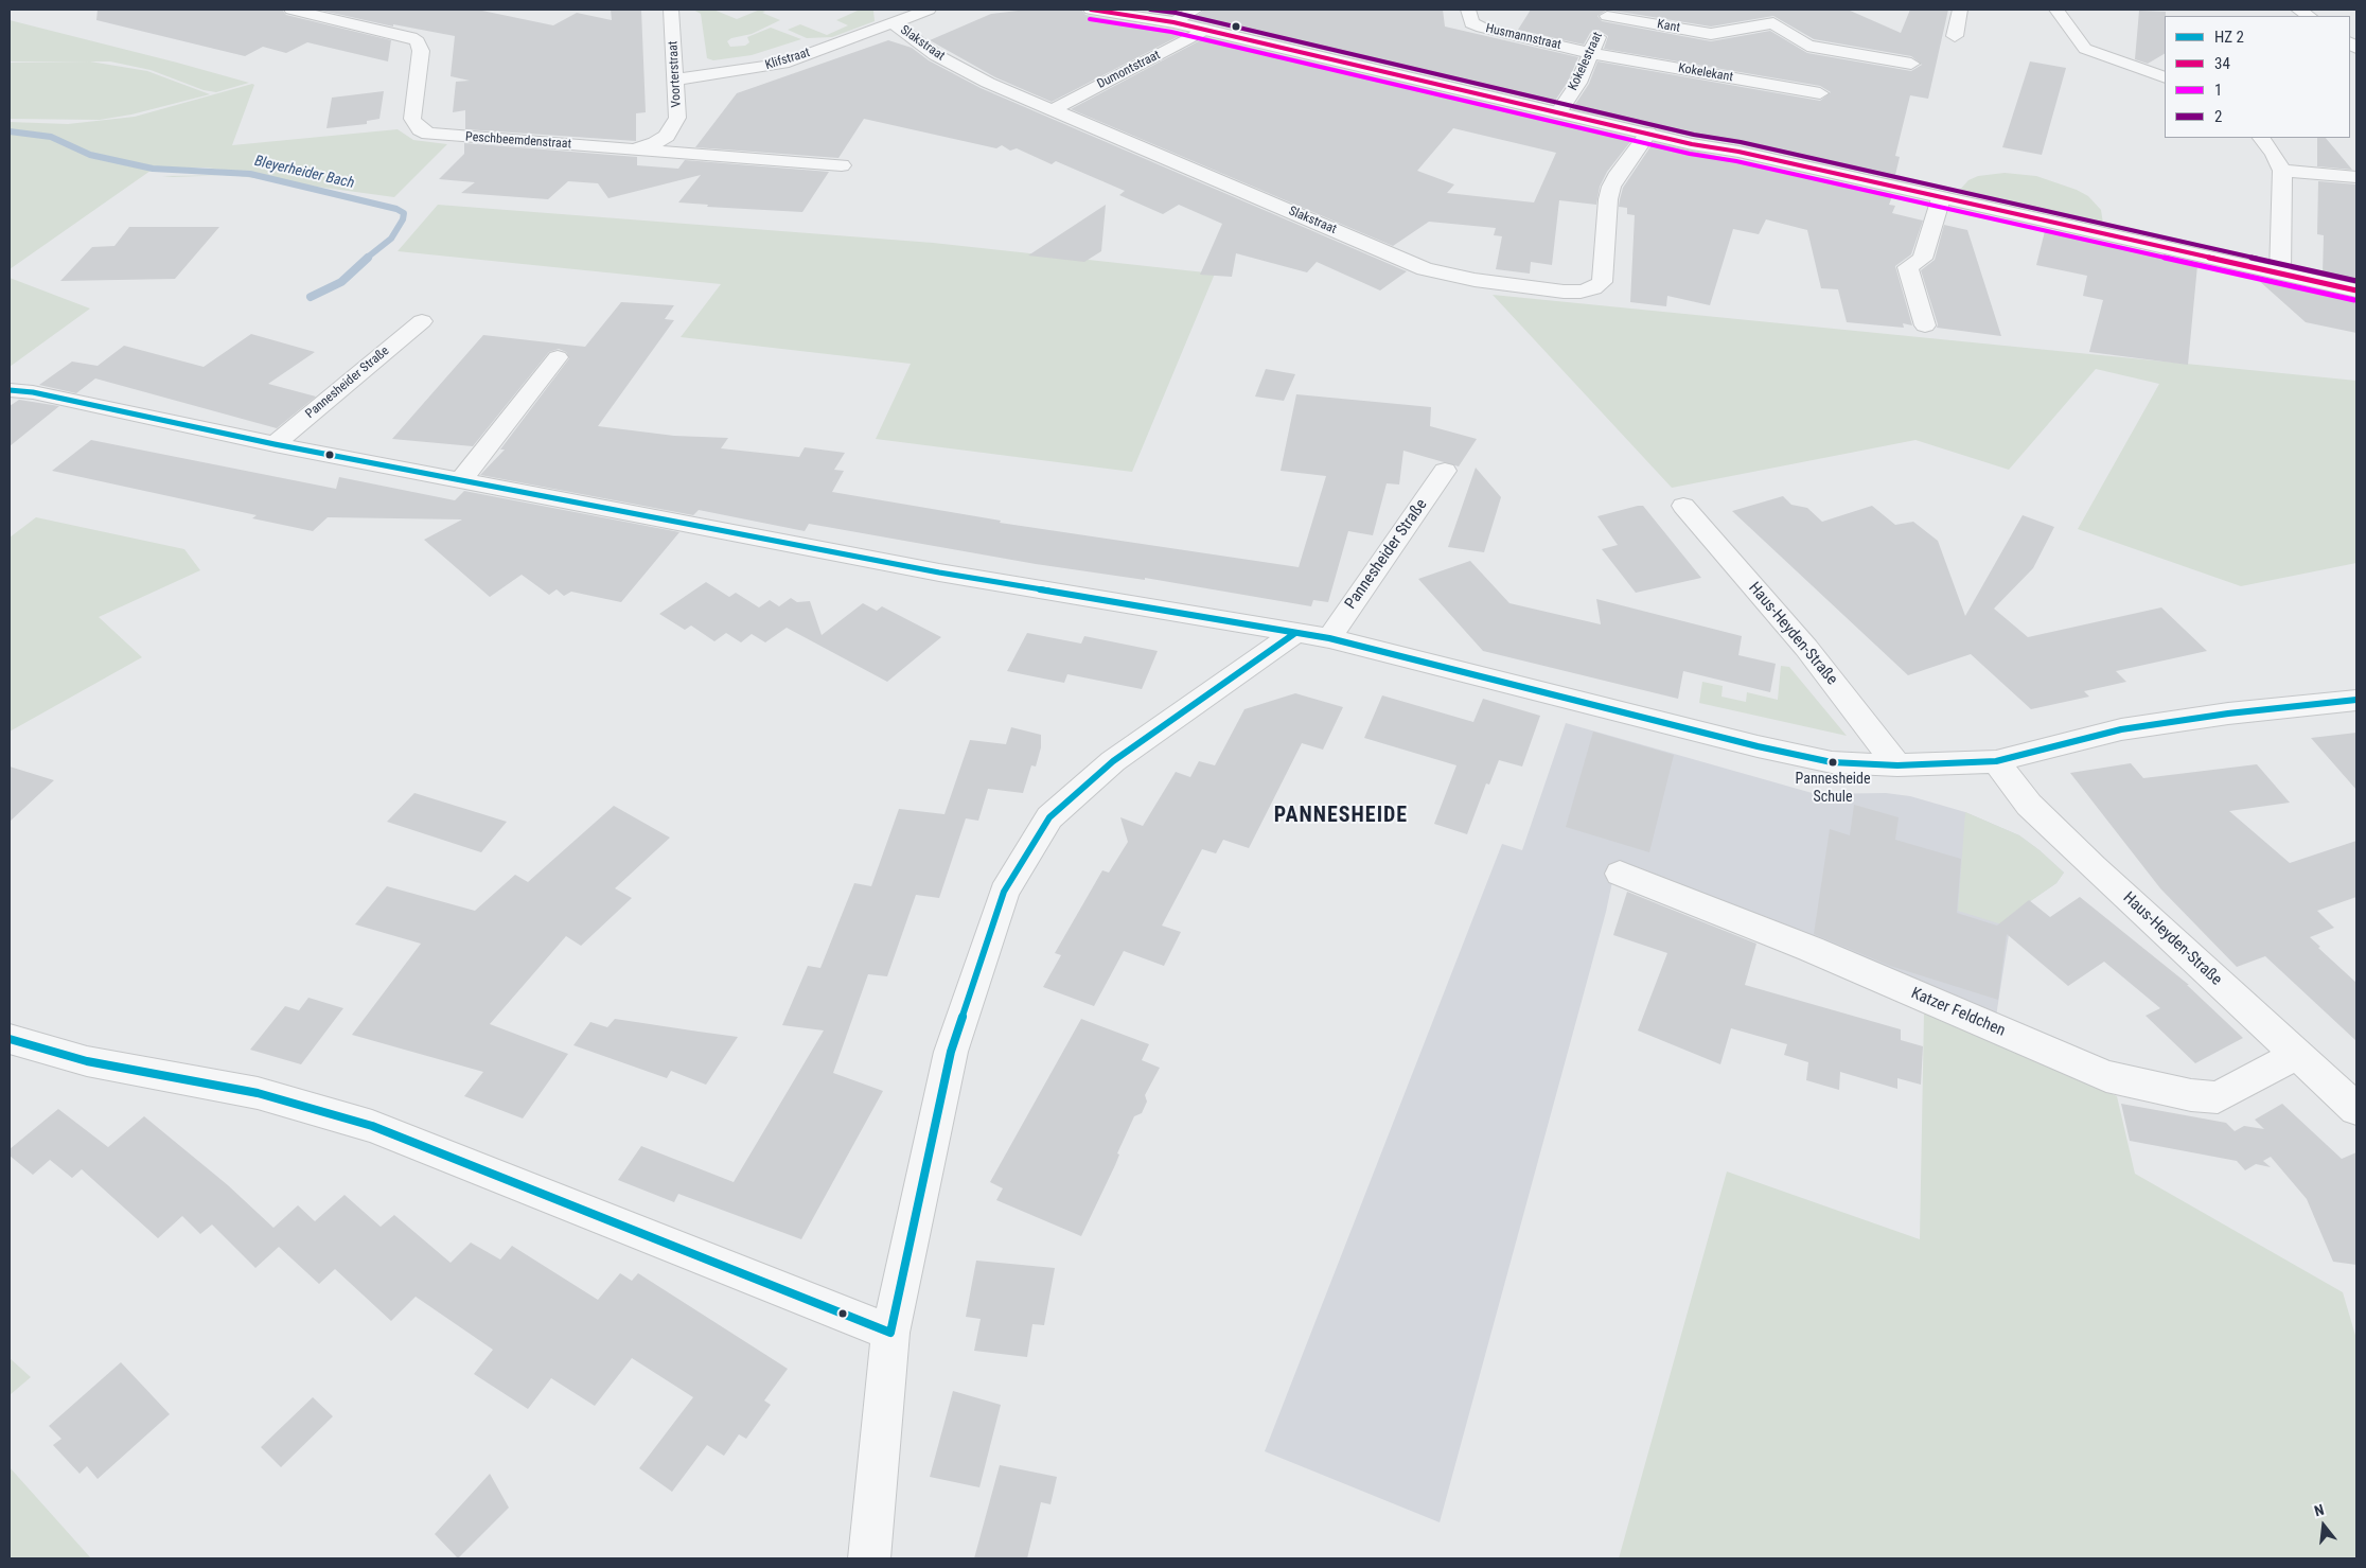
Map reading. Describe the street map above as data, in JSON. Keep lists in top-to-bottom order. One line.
{"streets":{"street":["Kant","Husmannstraat","Slakstraat","Klifstraat","Kokelestraat","Dumontstraat","Kokelekant","Voorterstraat","Peschbeemdenstraat","Pannesheider Straße","Haus-Heyden-Straße","Katzer Feldchen"]},"crossings":[["Kant","Kokelestraat"],["Husmannstraat","Kokelestraat"],["Husmannstraat","Kokelekant"],["Slakstraat","Klifstraat"],["Slakstraat","Dumontstraat"],["Klifstraat","Voorterstraat"],["Kokelestraat","Kokelekant"],["Voorterstraat","Peschbeemdenstraat"],["Haus-Heyden-Straße","Katzer Feldchen"]],"districts":["PANNESHEIDE"],"water":["Bleyerheider Bach"],"places":["Pannesheide Schule"],"lines":["transit line 34","transit line 2","transit line 1"],"legend":["HZ 2","34","1","2"],"north":"top"}
